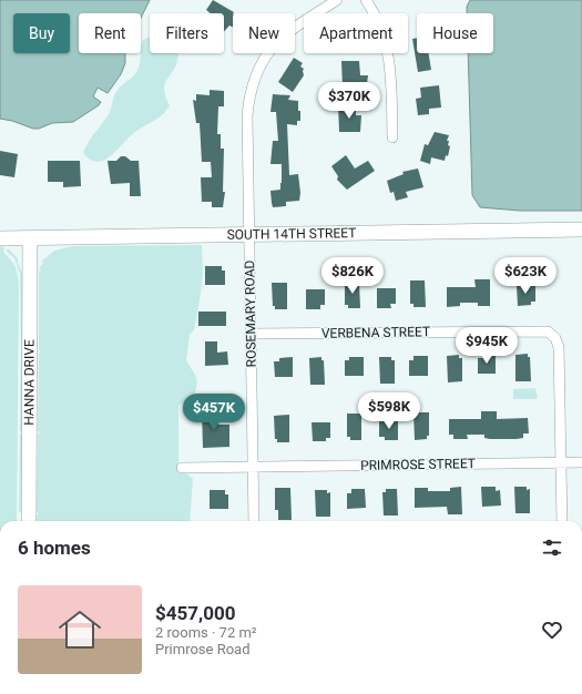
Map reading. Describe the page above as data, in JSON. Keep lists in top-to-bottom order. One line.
{"streets":{"main road":["SOUTH 14TH STREET","HANNA DRIVE"],"street":["ROSEMARY ROAD","VERBENA STREET","PRIMROSE STREET"]},"crossings":[["SOUTH 14TH STREET","ROSEMARY ROAD"],["SOUTH 14TH STREET","HANNA DRIVE"],["ROSEMARY ROAD","VERBENA STREET"],["ROSEMARY ROAD","PRIMROSE STREET"],["VERBENA STREET","PRIMROSE STREET"]],"page":{"chip":["Buy","Rent","Filters","New","Apartment","House"],"price":["$370K","$826K","$623K","$945K","$598K","$457K"],"heading":"6 homes","list":[{"name":"$457,000","note":"2 rooms · 72 m² · Primrose Road"}]}}
